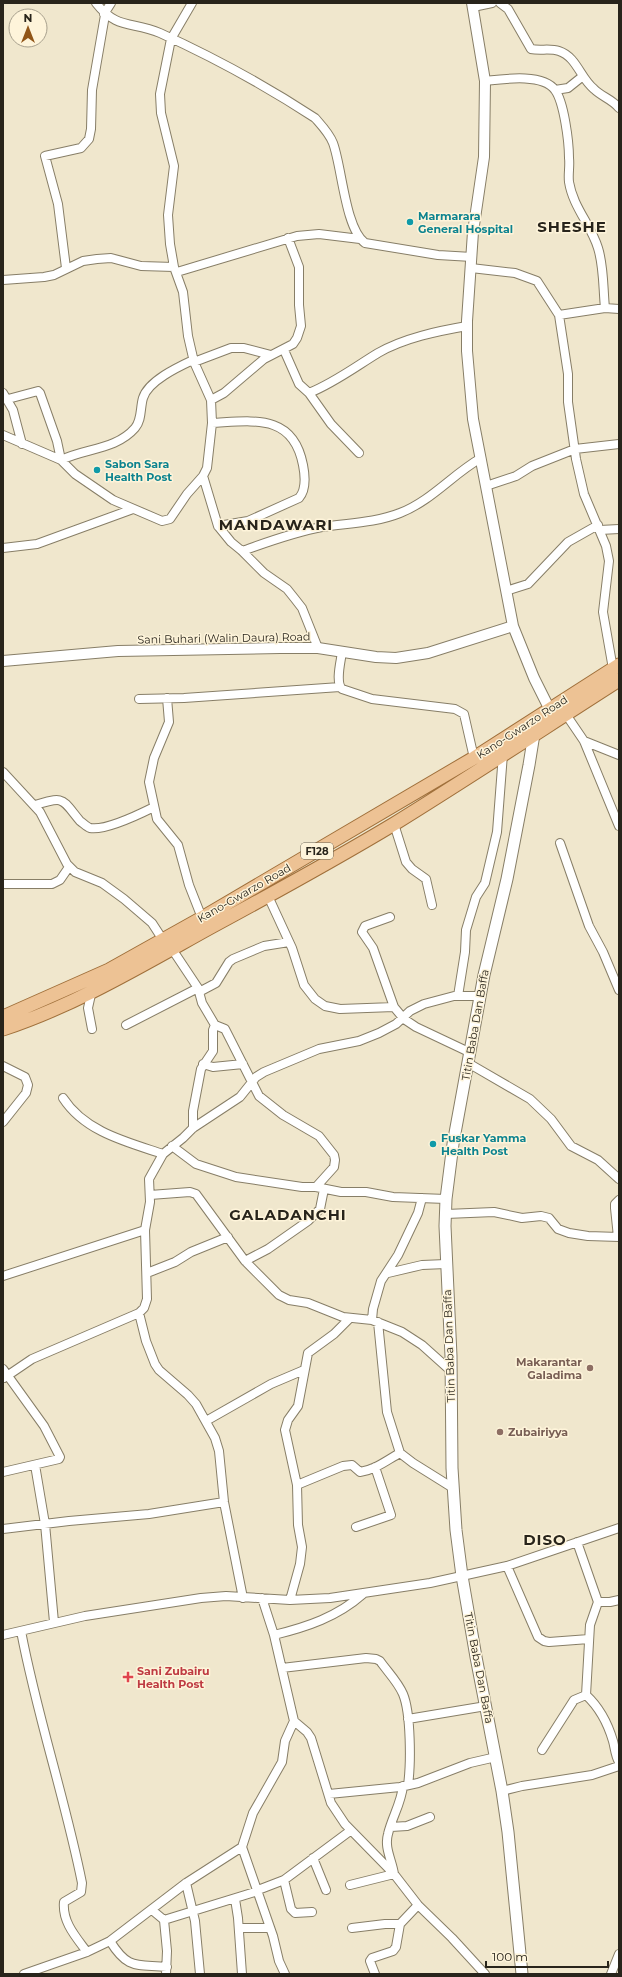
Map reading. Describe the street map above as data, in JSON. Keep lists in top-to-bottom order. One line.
{"streets":{"main road":["Kano-Gwarzo Road","F128","Titin Baba Dan Baffa"],"street":["Sani Buhari (Walin Daura) Road"]},"crossings":[["Kano-Gwarzo Road","Titin Baba Dan Baffa"]],"districts":["SHESHE","MANDAWARI","GALADANCHI","DISO"],"places":{"other":["Marmarara General Hospital","Sabon Sara Health Post","Fuskar Yamma Health Post","Makarantar Galadima","Zubairiyya"],"health":["Sani Zubairu Health Post"]},"scale_bar":"100 m","north":"top"}
